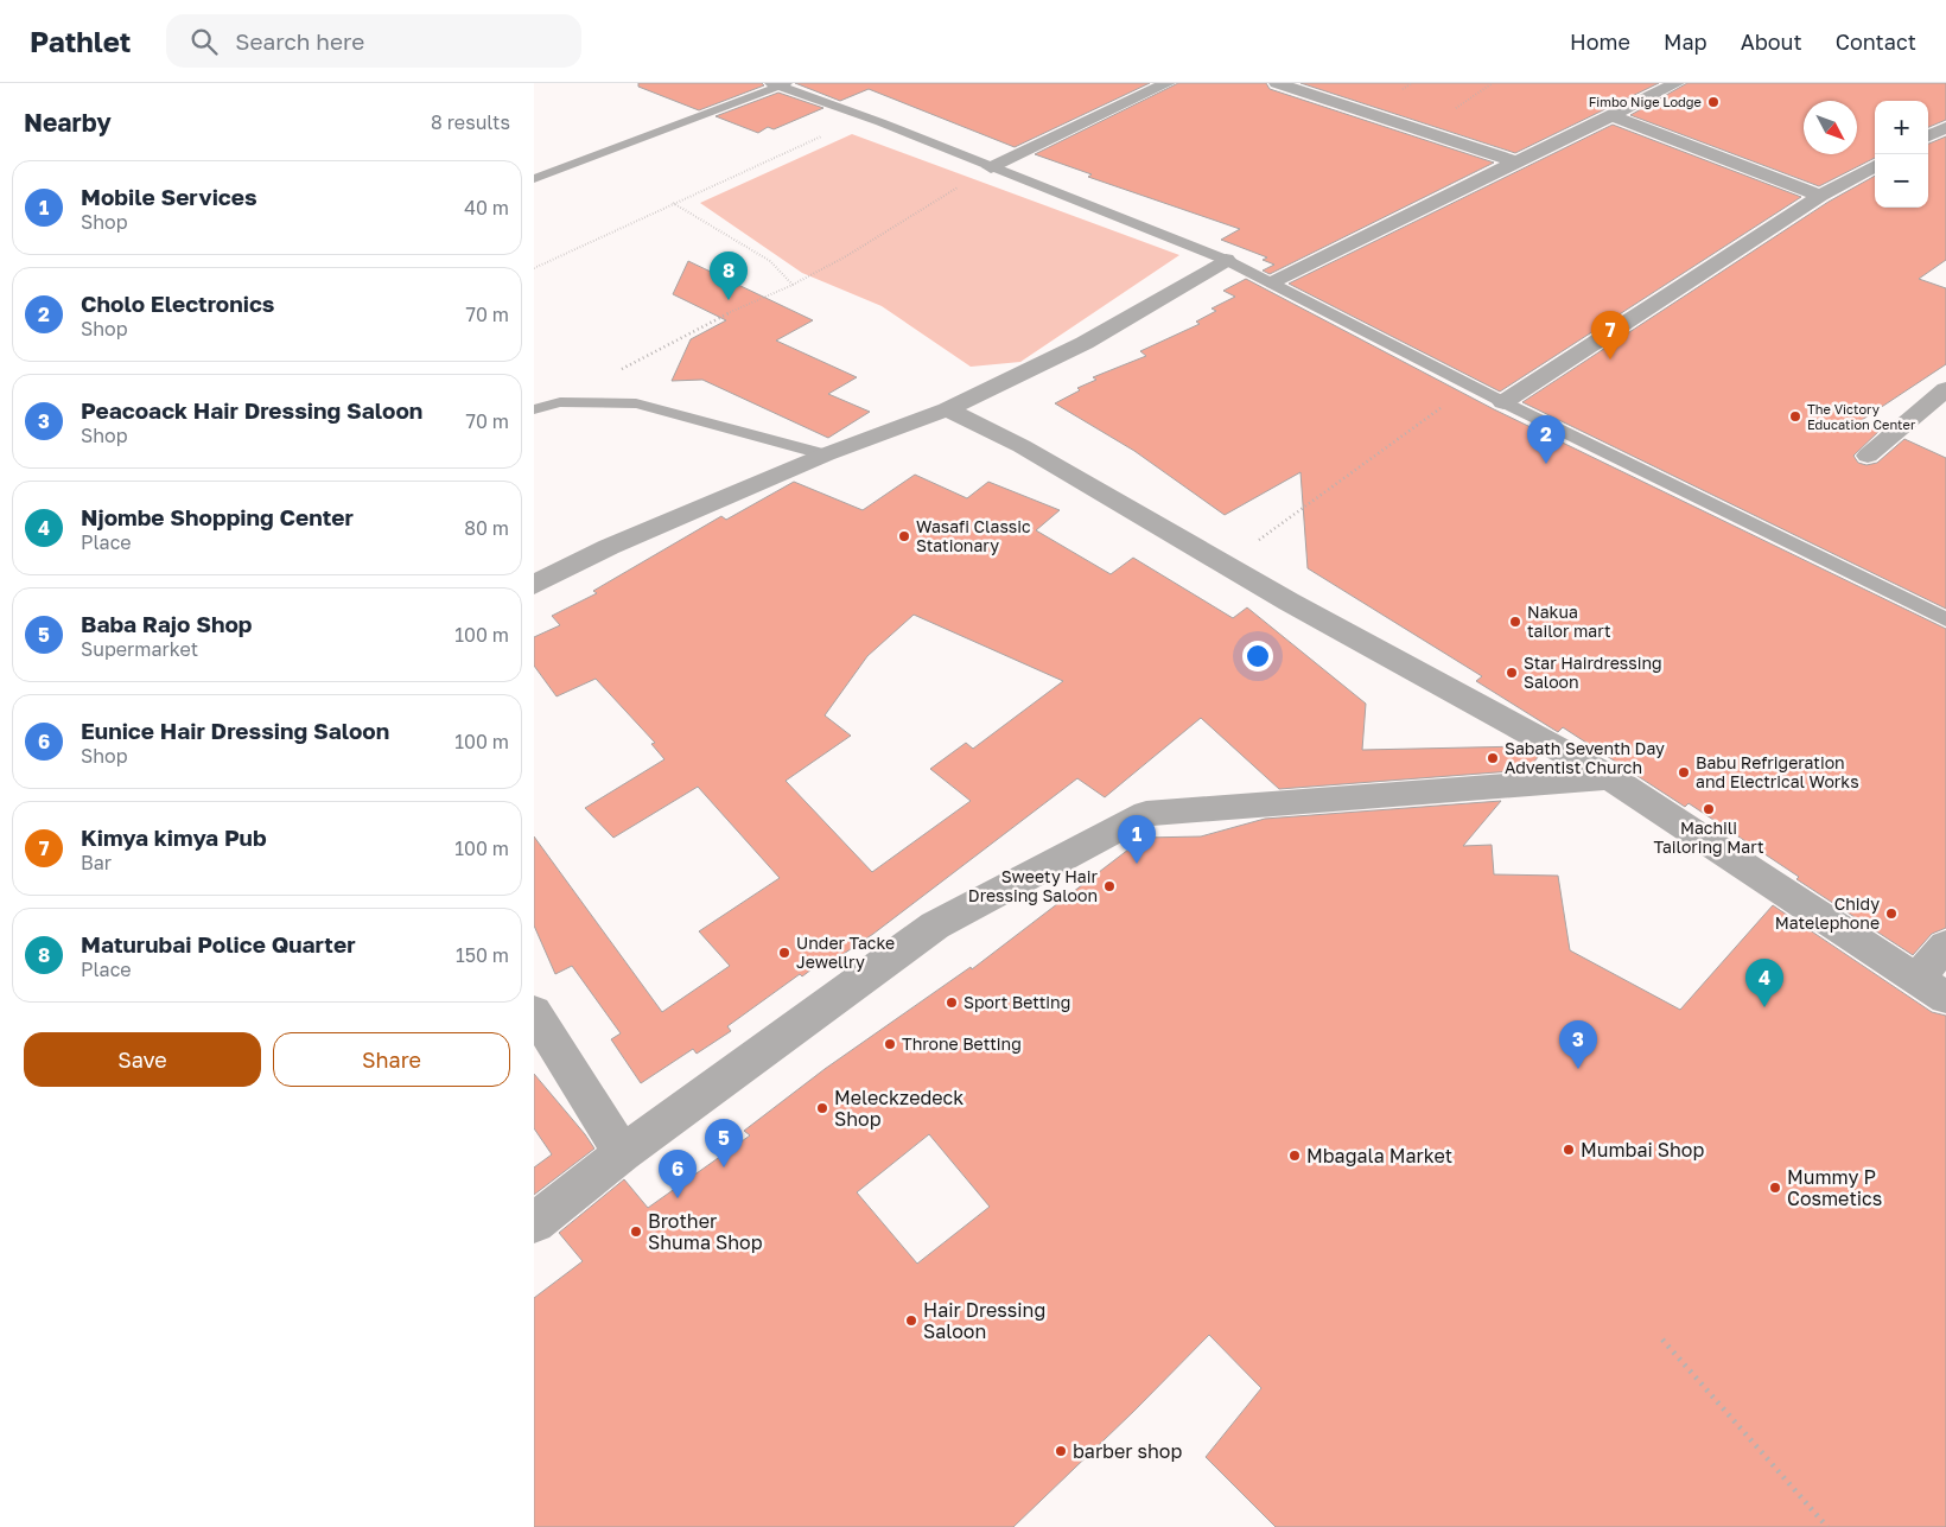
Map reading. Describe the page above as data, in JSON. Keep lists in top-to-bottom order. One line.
{"places":["Fimbo Nige Lodge","The Victory Education Center","Wasafi Classic Stationary","Nakua tailor mart","Star Hairdressing Saloon","Sabath Seventh Day Adventist Church","Babu Refrigeration and Electrical Works","Machili Tailoring Mart","Sweety Hair Dressing Saloon","Chidy Matelephone","Under Tacke Jewellry","Sport Betting","Throne Betting","Meleckzedeck Shop","Mumbai Shop","Mbagala Market","Mummy P Cosmetics","Brother Shuma Shop","Hair Dressing Saloon","barber shop"],"north":"bottom right","page":{"header":"Pathlet","search":"Search here","nav":["Home","Map","About","Contact"],"heading":["Nearby","8 results"],"map_buttons":["+","−"],"list":[{"mark":"1","name":"Mobile Services","note":"Shop","value":"40 m"},{"mark":"2","name":"Cholo Electronics","note":"Shop","value":"70 m"},{"mark":"3","name":"Peacoack Hair Dressing Saloon","note":"Shop","value":"70 m"},{"mark":"4","name":"Njombe Shopping Center","note":"Place","value":"80 m"},{"mark":"5","name":"Baba Rajo Shop","note":"Supermarket","value":"100 m"},{"mark":"6","name":"Eunice Hair Dressing Saloon","note":"Shop","value":"100 m"},{"mark":"7","name":"Kimya kimya Pub","note":"Bar","value":"100 m"},{"mark":"8","name":"Maturubai Police Quarter","note":"Place","value":"150 m"}],"pins":["8","7","2","1","4","3","5","6"],"buttons":["Save","Share"]}}
